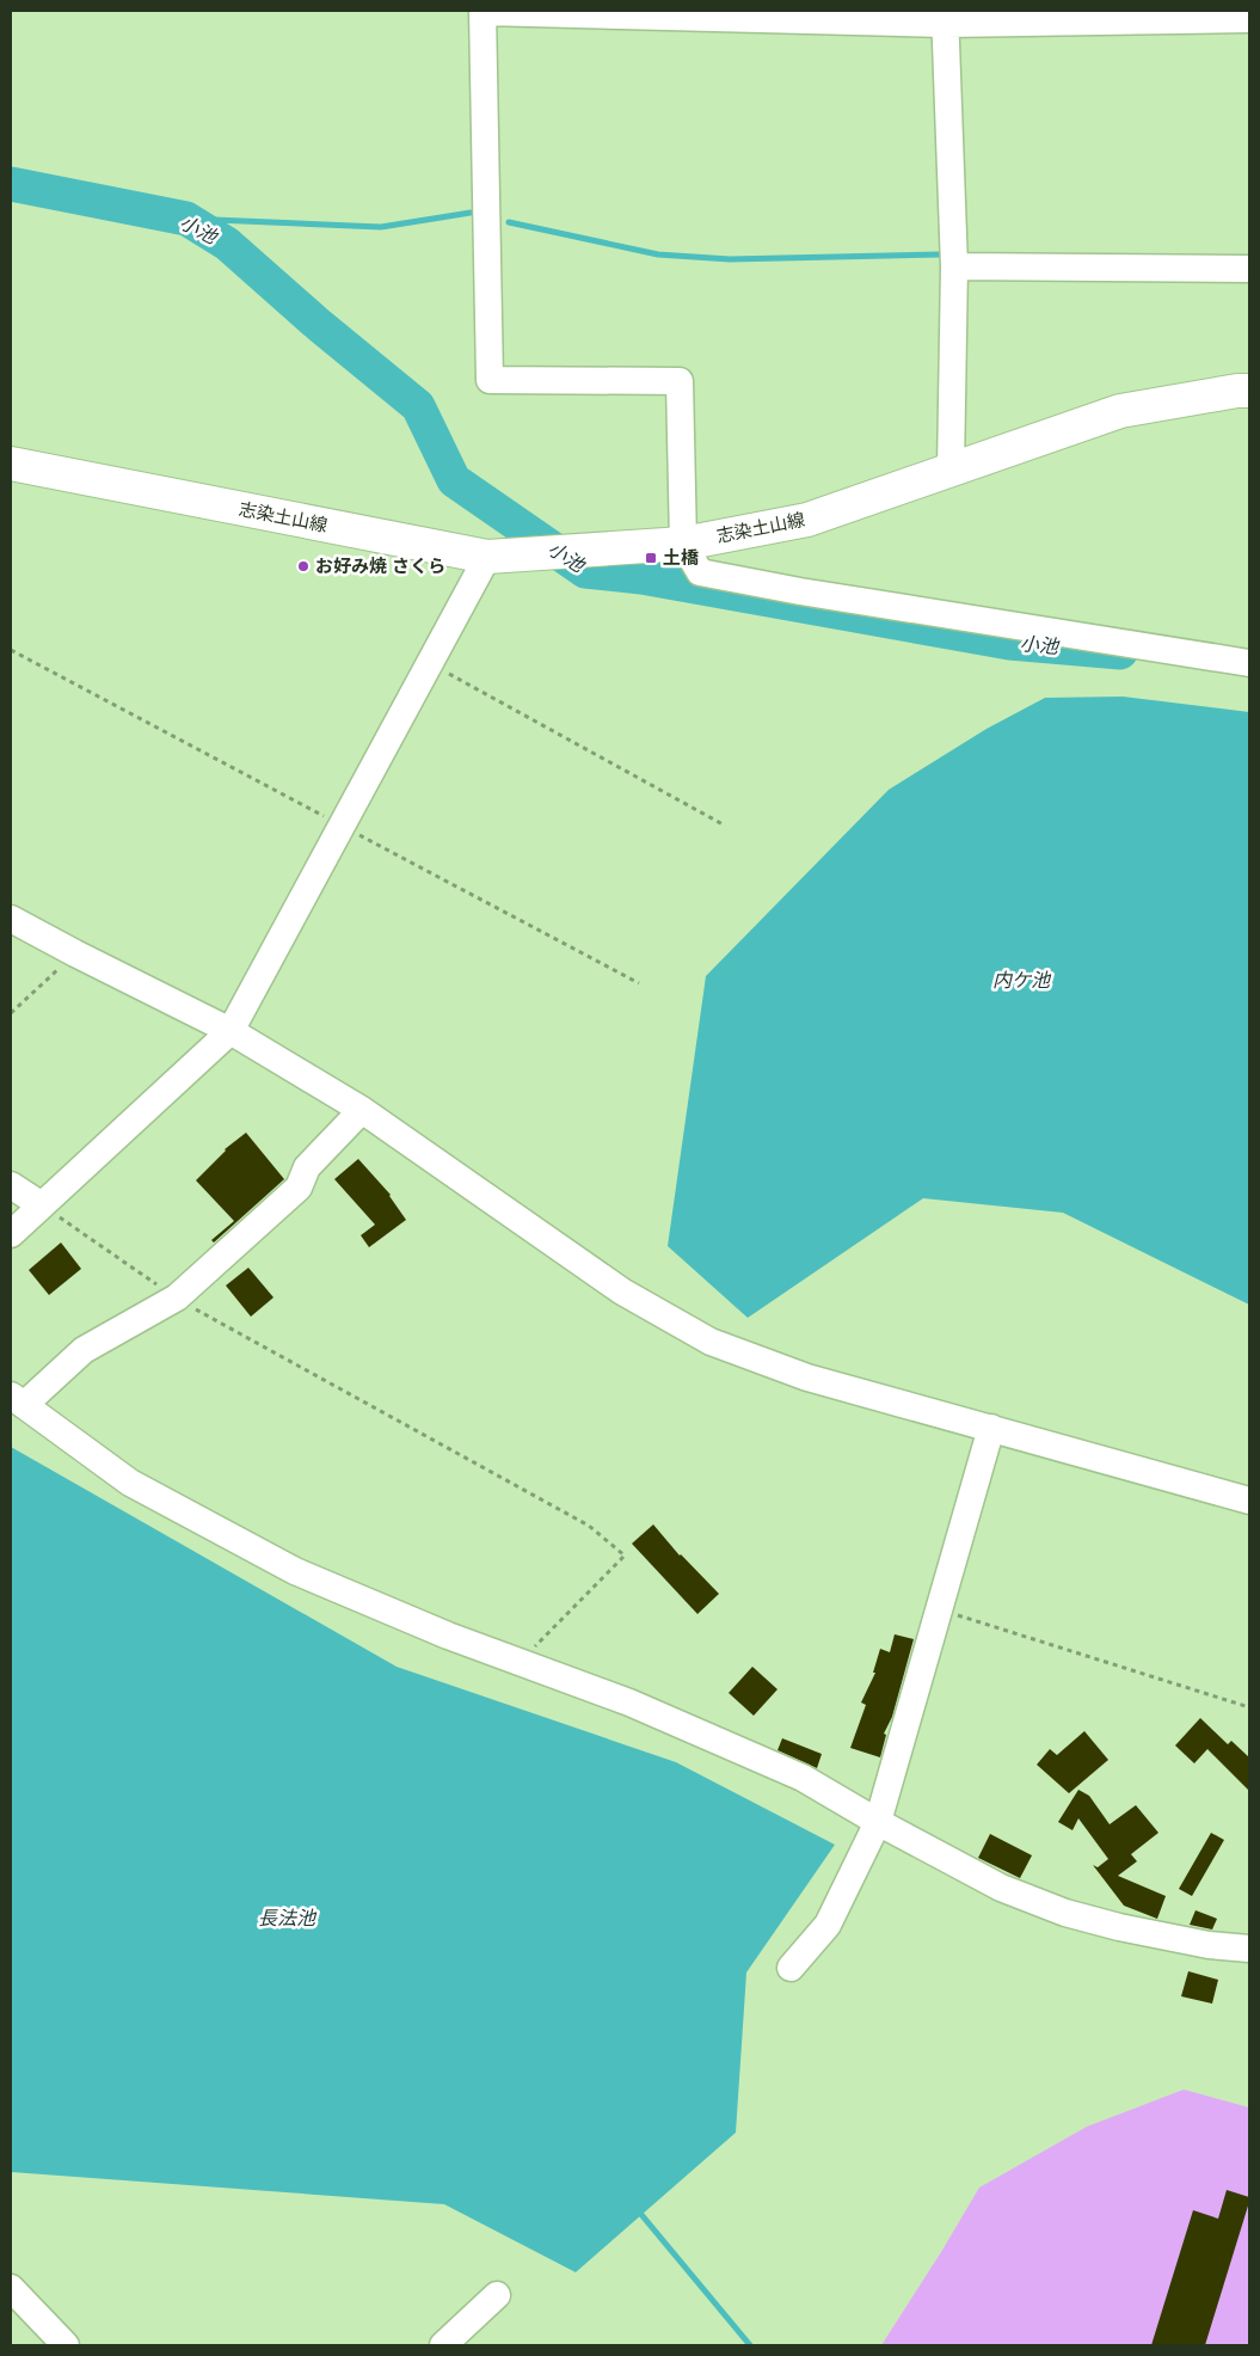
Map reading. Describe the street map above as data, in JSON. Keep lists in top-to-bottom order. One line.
{"streets":{"main road":["志染土山線"]},"water":["小池","内ケ池","長法池"],"places":{"transit":["土橋"],"other":["お好み焼 さくら"]}}
